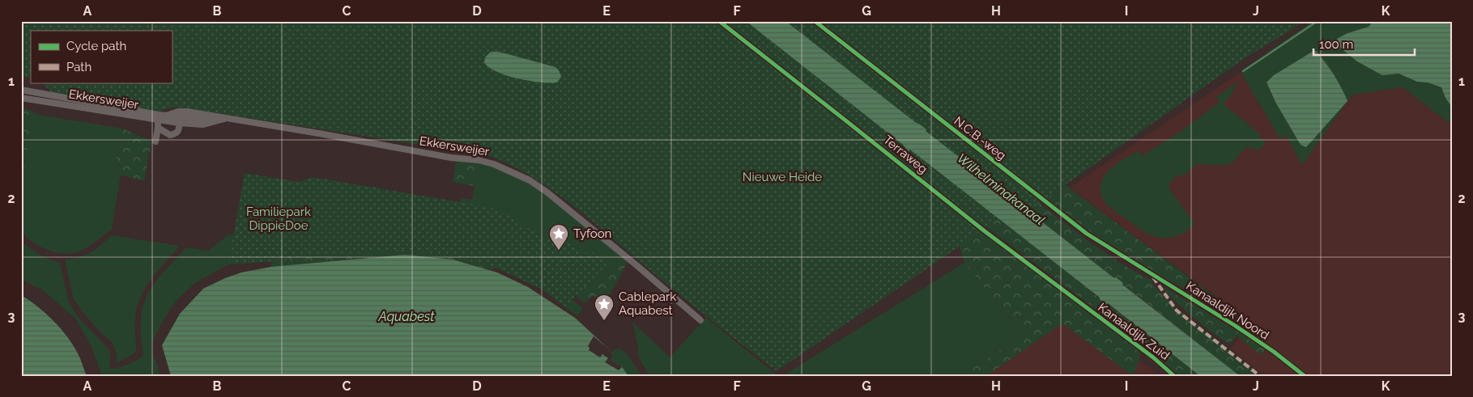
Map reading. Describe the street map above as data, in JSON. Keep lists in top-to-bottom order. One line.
{"streets":{"street":["Ekkersweijer","N.C.B.-weg","Terraweg","Kanaaldijk Noord","Kanaaldijk Zuid"]},"crossings":[["N.C.B.-weg","Kanaaldijk Noord"],["Terraweg","Kanaaldijk Zuid"]],"water":["Wilhelminakanaal","Aquabest"],"parks":["Nieuwe Heide","Familiepark DippieDoe"],"places":{"place":["Tyfoon","Cablepark Aquabest"]},"legend":["Cycle path","Path"],"scale_bar":"100 m","grid":{"columns":["A","B","C","D","E","F","G","H","I","J","K"],"rows":["1","2","3"]}}
